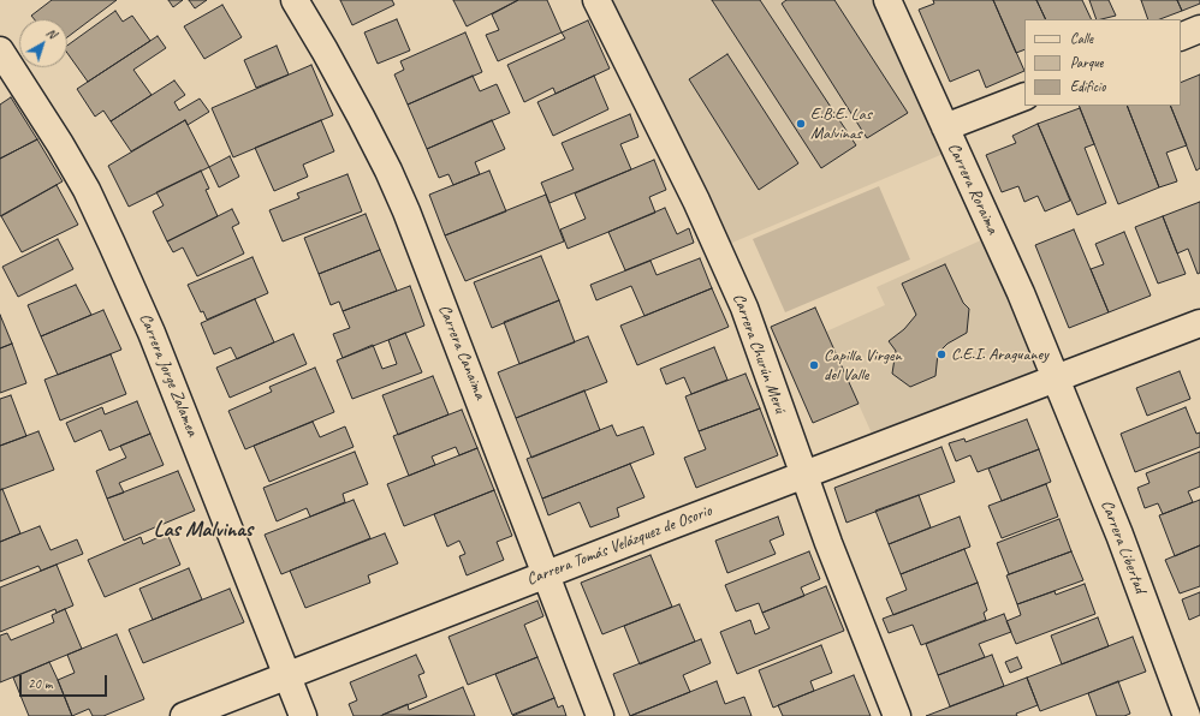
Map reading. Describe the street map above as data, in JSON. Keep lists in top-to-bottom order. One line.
{"streets":{"street":["Carrera Roraima","Carrera Canaima","Carrera Churún Merú","Carrera Jorge Zalamea","Carrera Tomás Velázquez de Osorio","Carrera Libertad"]},"crossings":[["Carrera Roraima","Carrera Tomás Velázquez de Osorio"],["Carrera Roraima","Carrera Libertad"],["Carrera Canaima","Carrera Tomás Velázquez de Osorio"],["Carrera Churún Merú","Carrera Tomás Velázquez de Osorio"],["Carrera Jorge Zalamea","Carrera Tomás Velázquez de Osorio"],["Carrera Tomás Velázquez de Osorio","Carrera Libertad"]],"districts":["Las Malvinas"],"places":["E.B.E. Las Malvinas","C.E.I. Araguaney","Capilla Virgen del Valle"],"legend":["Calle","Parque","Edificio"],"scale_bar":"20 m","north":"top right"}
